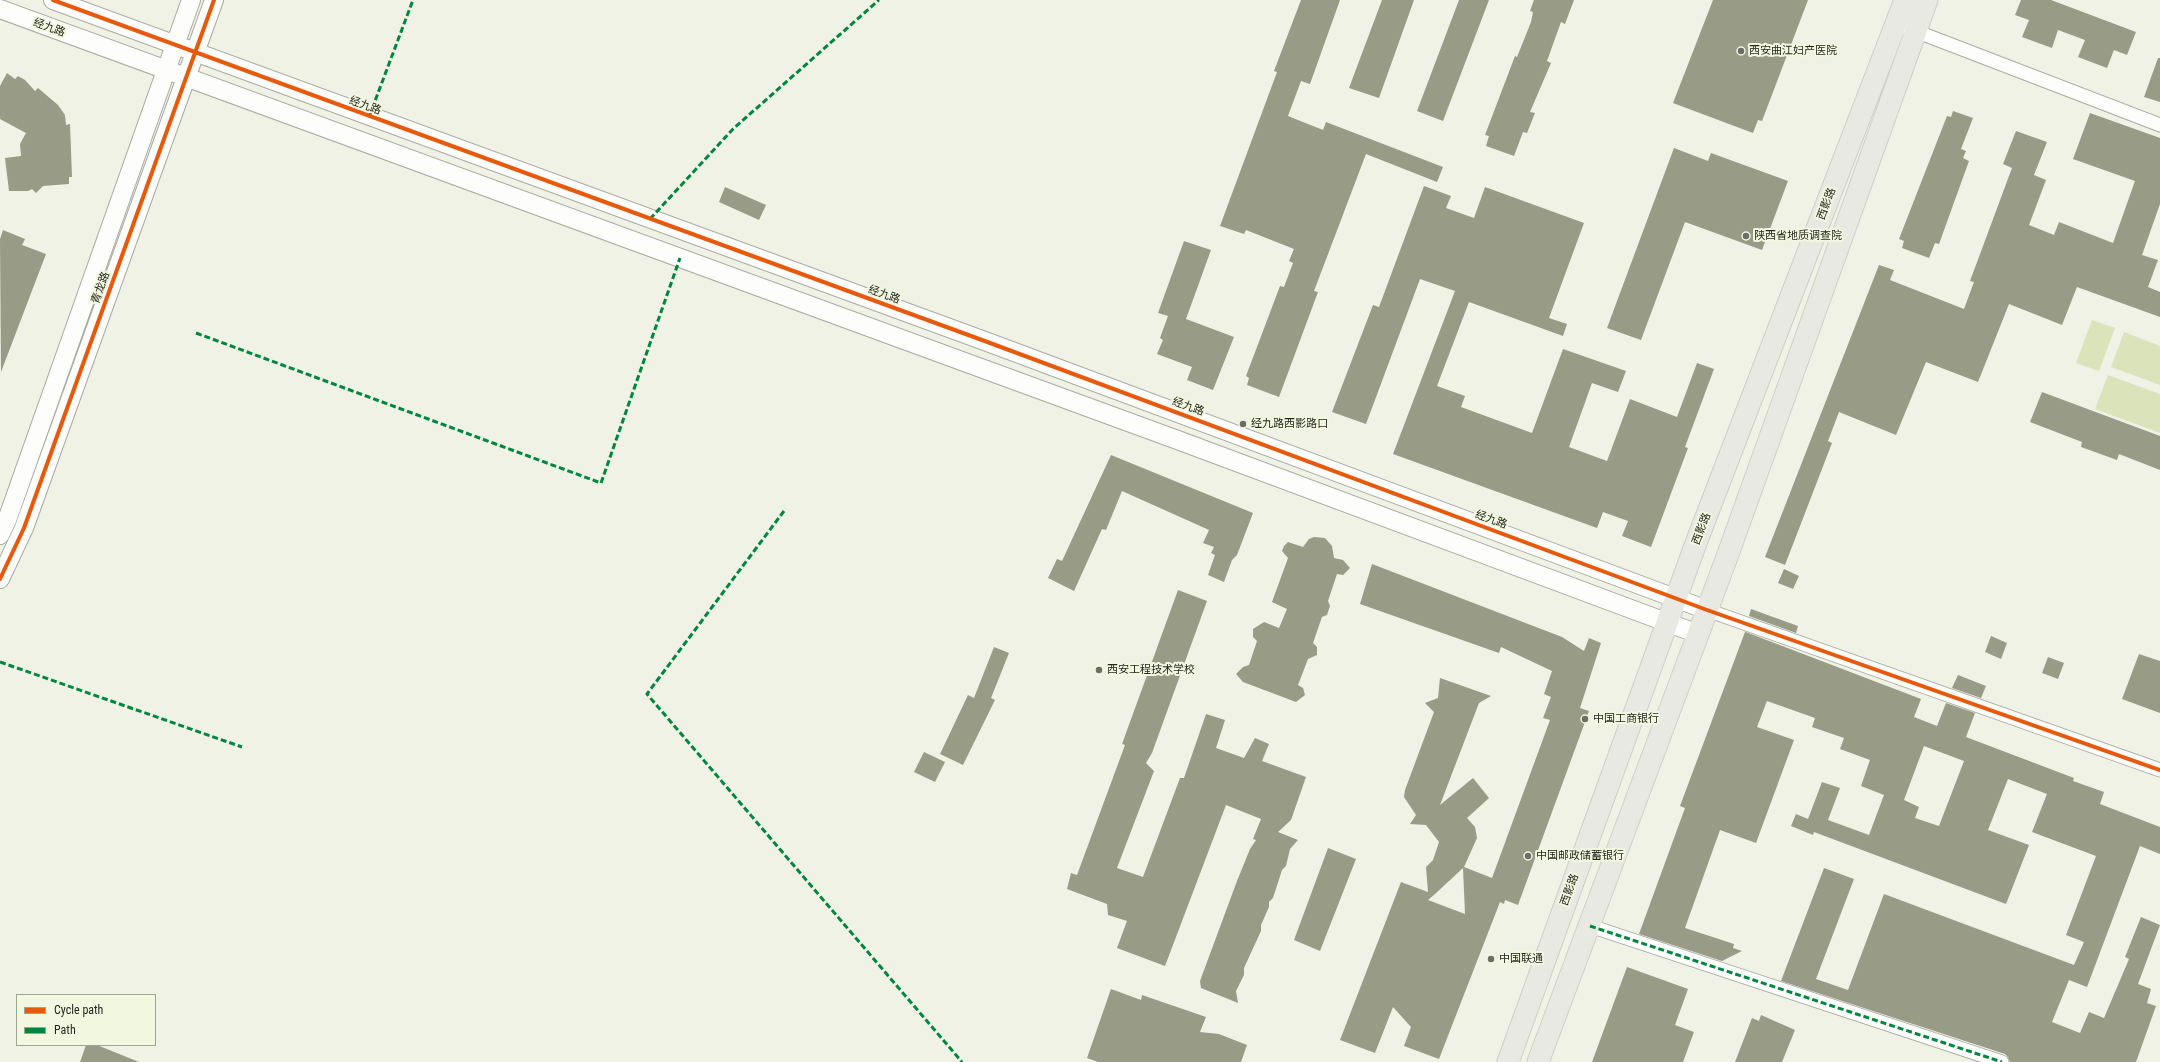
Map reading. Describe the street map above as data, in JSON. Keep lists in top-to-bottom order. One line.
{"streets":{"main road":["西影路"],"street":["经九路","青龙路"]},"crossings":[["经九路","西影路"],["经九路","青龙路"]],"places":["西安曲江妇产医院","陕西省地质调查院","经九路西影路口","西安工程技术学校","中国工商银行","中国邮政储蓄银行","中国联通"],"legend":["Cycle path","Path"]}
